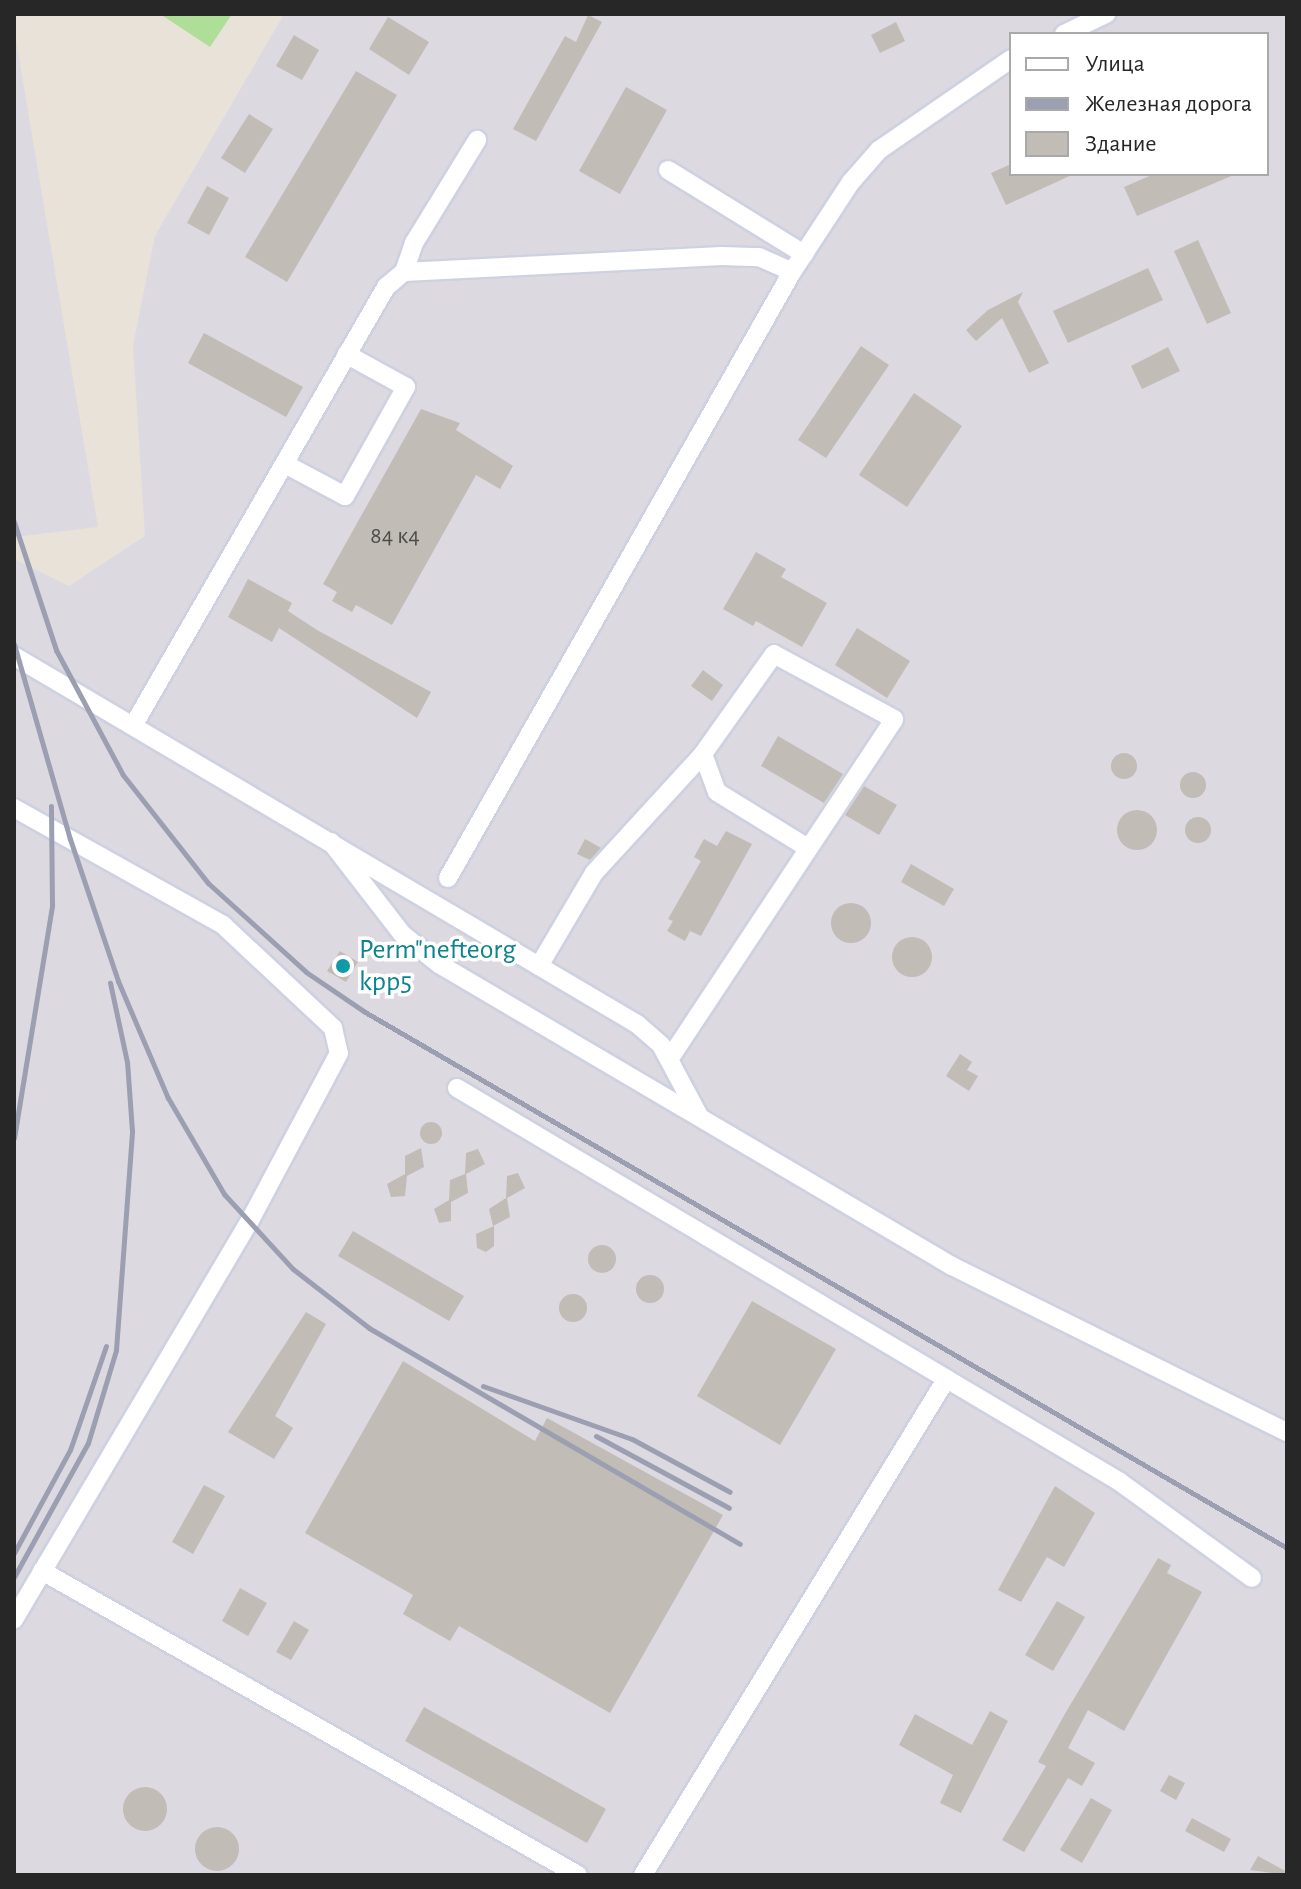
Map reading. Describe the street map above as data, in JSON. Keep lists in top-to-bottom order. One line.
{"places":["Perm\"nefteorg kpp5"],"house_numbers":["84 к4"],"legend":["Улица","Железная дорога","Здание"]}
